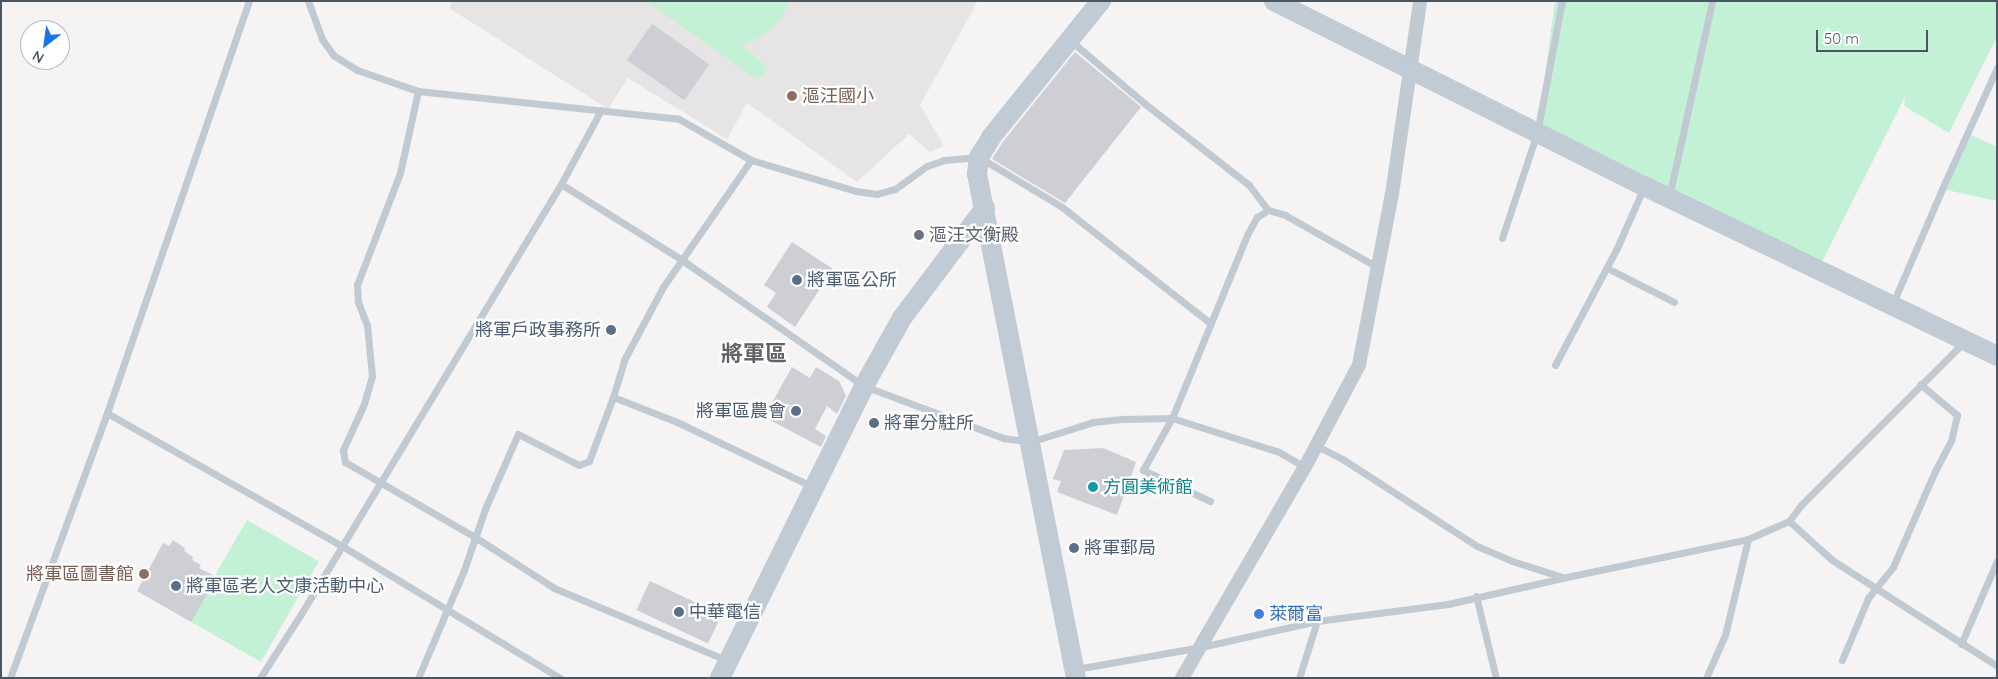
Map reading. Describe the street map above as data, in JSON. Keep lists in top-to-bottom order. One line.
{"districts":["將軍區"],"places":["漚汪國小","漚汪文衡殿","將軍區公所","將軍戶政事務所","將軍區農會","將軍分駐所","方圓美術館","將軍郵局","將軍區圖書館","將軍區老人文康活動中心","中華電信","萊爾富"],"scale_bar":"50 m","north":"bottom left"}
